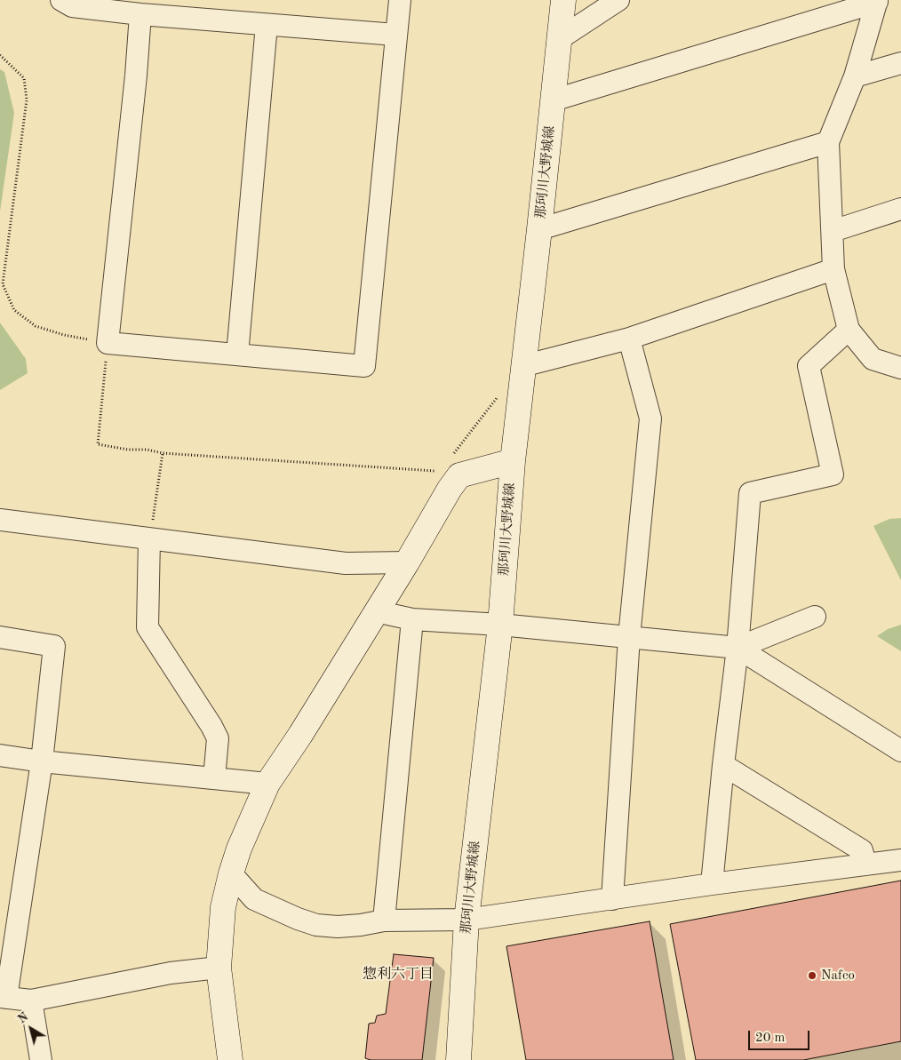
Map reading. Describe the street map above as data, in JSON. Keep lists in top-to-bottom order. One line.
{"streets":{"main road":["那珂川大野城線"]},"districts":["惣利六丁目"],"places":["Nafco"],"scale_bar":"20 m","north":"top left"}
